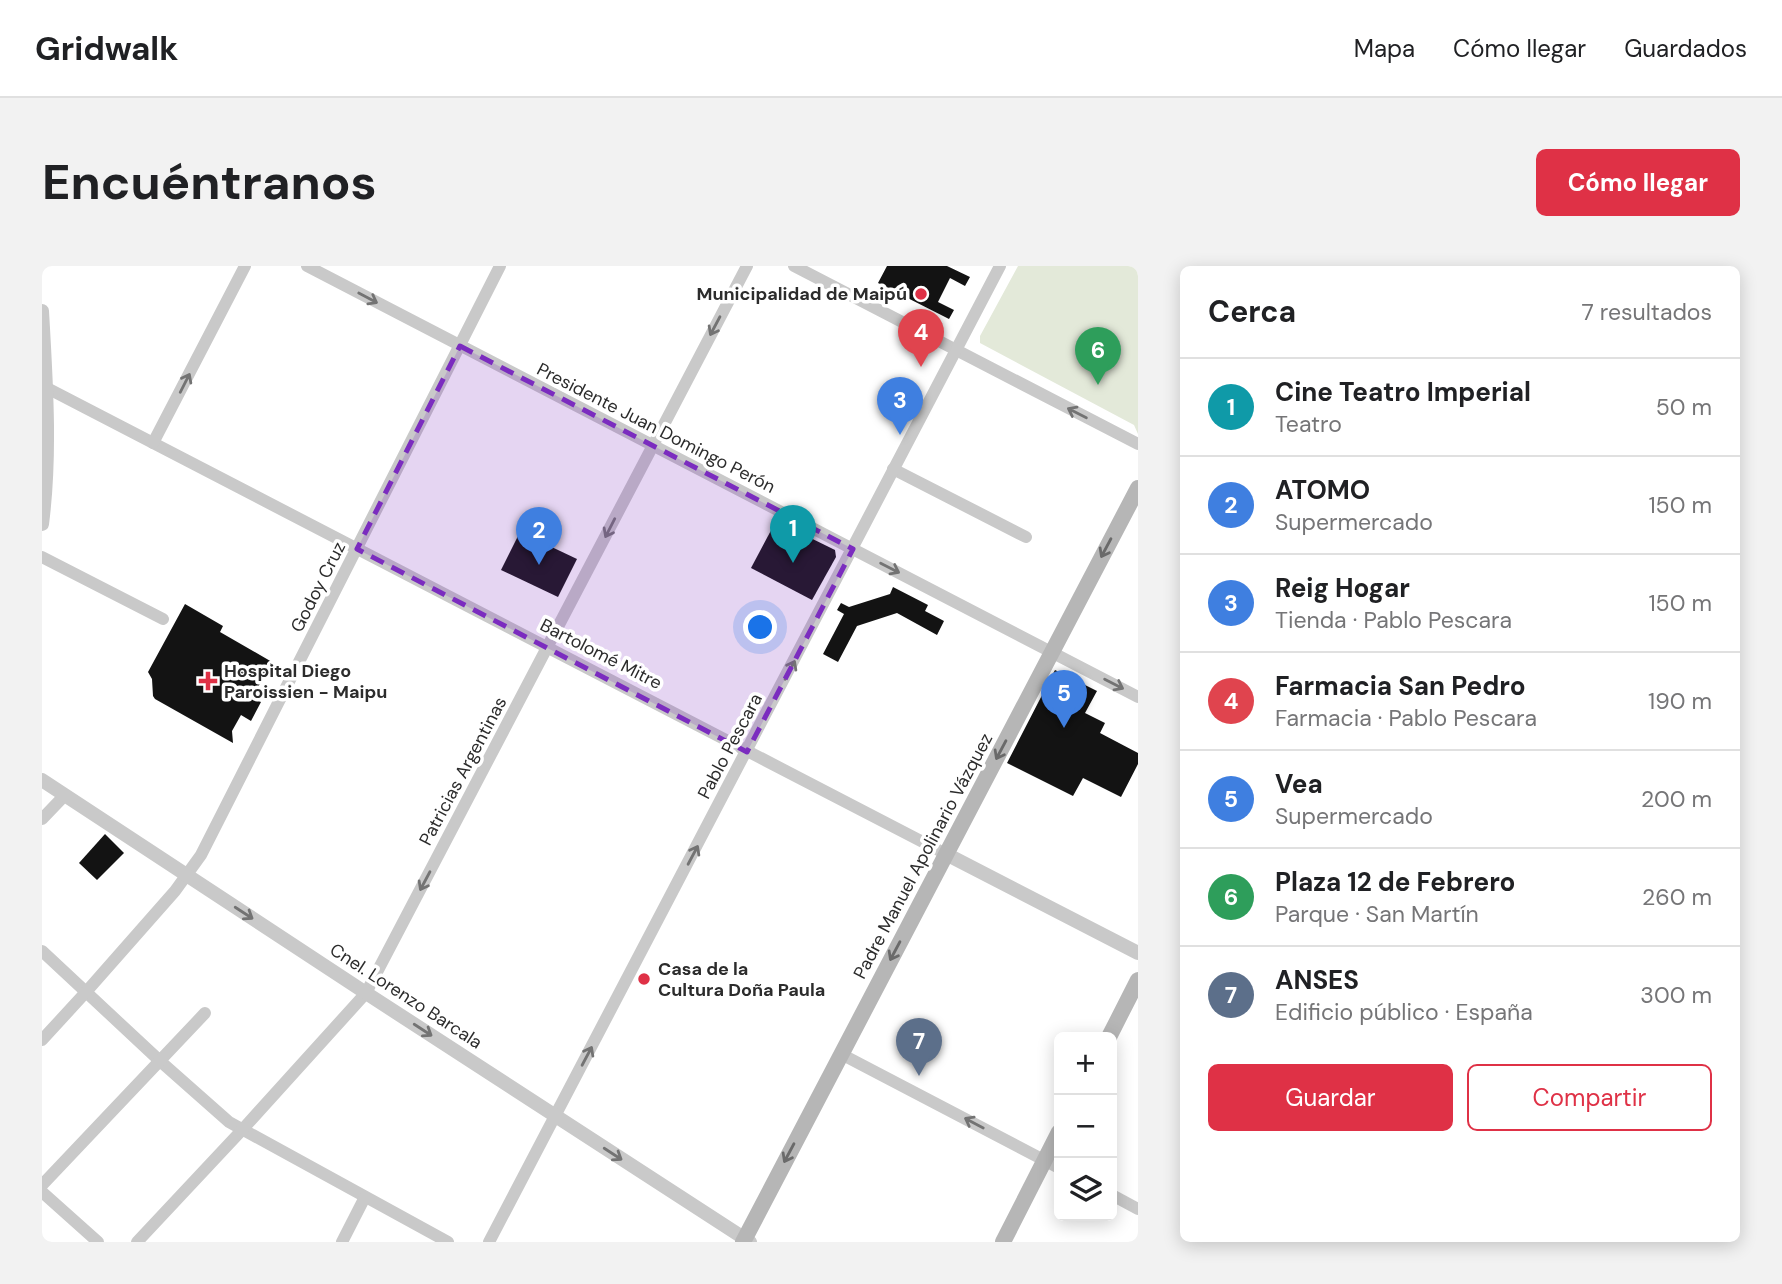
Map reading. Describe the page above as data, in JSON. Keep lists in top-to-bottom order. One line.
{"streets":{"main road":["Padre Manuel Apolinario Vázquez"],"street":["Presidente Juan Domingo Perón","Godoy Cruz","Bartolomé Mitre","Pablo Pescara","Patricias Argentinas","Cnel. Lorenzo Barcala"]},"crossings":[["Presidente Juan Domingo Perón","Godoy Cruz"],["Presidente Juan Domingo Perón","Pablo Pescara"],["Presidente Juan Domingo Perón","Patricias Argentinas"],["Presidente Juan Domingo Perón","Padre Manuel Apolinario Vázquez"],["Godoy Cruz","Bartolomé Mitre"],["Godoy Cruz","Cnel. Lorenzo Barcala"],["Bartolomé Mitre","Pablo Pescara"],["Bartolomé Mitre","Patricias Argentinas"],["Bartolomé Mitre","Padre Manuel Apolinario Vázquez"],["Pablo Pescara","Cnel. Lorenzo Barcala"],["Patricias Argentinas","Cnel. Lorenzo Barcala"],["Padre Manuel Apolinario Vázquez","Cnel. Lorenzo Barcala"]],"one_way":["Presidente Juan Domingo Perón","Pablo Pescara","Patricias Argentinas","Padre Manuel Apolinario Vázquez","Cnel. Lorenzo Barcala"],"places":{"other":["Municipalidad de Maipú","Casa de la Cultura Doña Paula"],"health":["Hospital Diego Paroissien - Maipu"]},"page":{"header":"Gridwalk","nav":["Mapa","Cómo llegar","Guardados"],"buttons":["Cómo llegar",["Guardar","Compartir"]],"title":"Encuéntranos","heading":["Cerca","7 resultados"],"pins":["4","6","3","1","2","5","7"],"list":[{"mark":"1","name":"Cine Teatro Imperial","note":"Teatro","value":"50 m"},{"mark":"2","name":"ATOMO","note":"Supermercado","value":"150 m"},{"mark":"3","name":"Reig Hogar","note":"Tienda · Pablo Pescara","value":"150 m"},{"mark":"4","name":"Farmacia San Pedro","note":"Farmacia · Pablo Pescara","value":"190 m"},{"mark":"5","name":"Vea","note":"Supermercado","value":"200 m"},{"mark":"6","name":"Plaza 12 de Febrero","note":"Parque · San Martín","value":"260 m"},{"mark":"7","name":"ANSES","note":"Edificio público · España","value":"300 m"}],"map_buttons":["+","−"]}}
